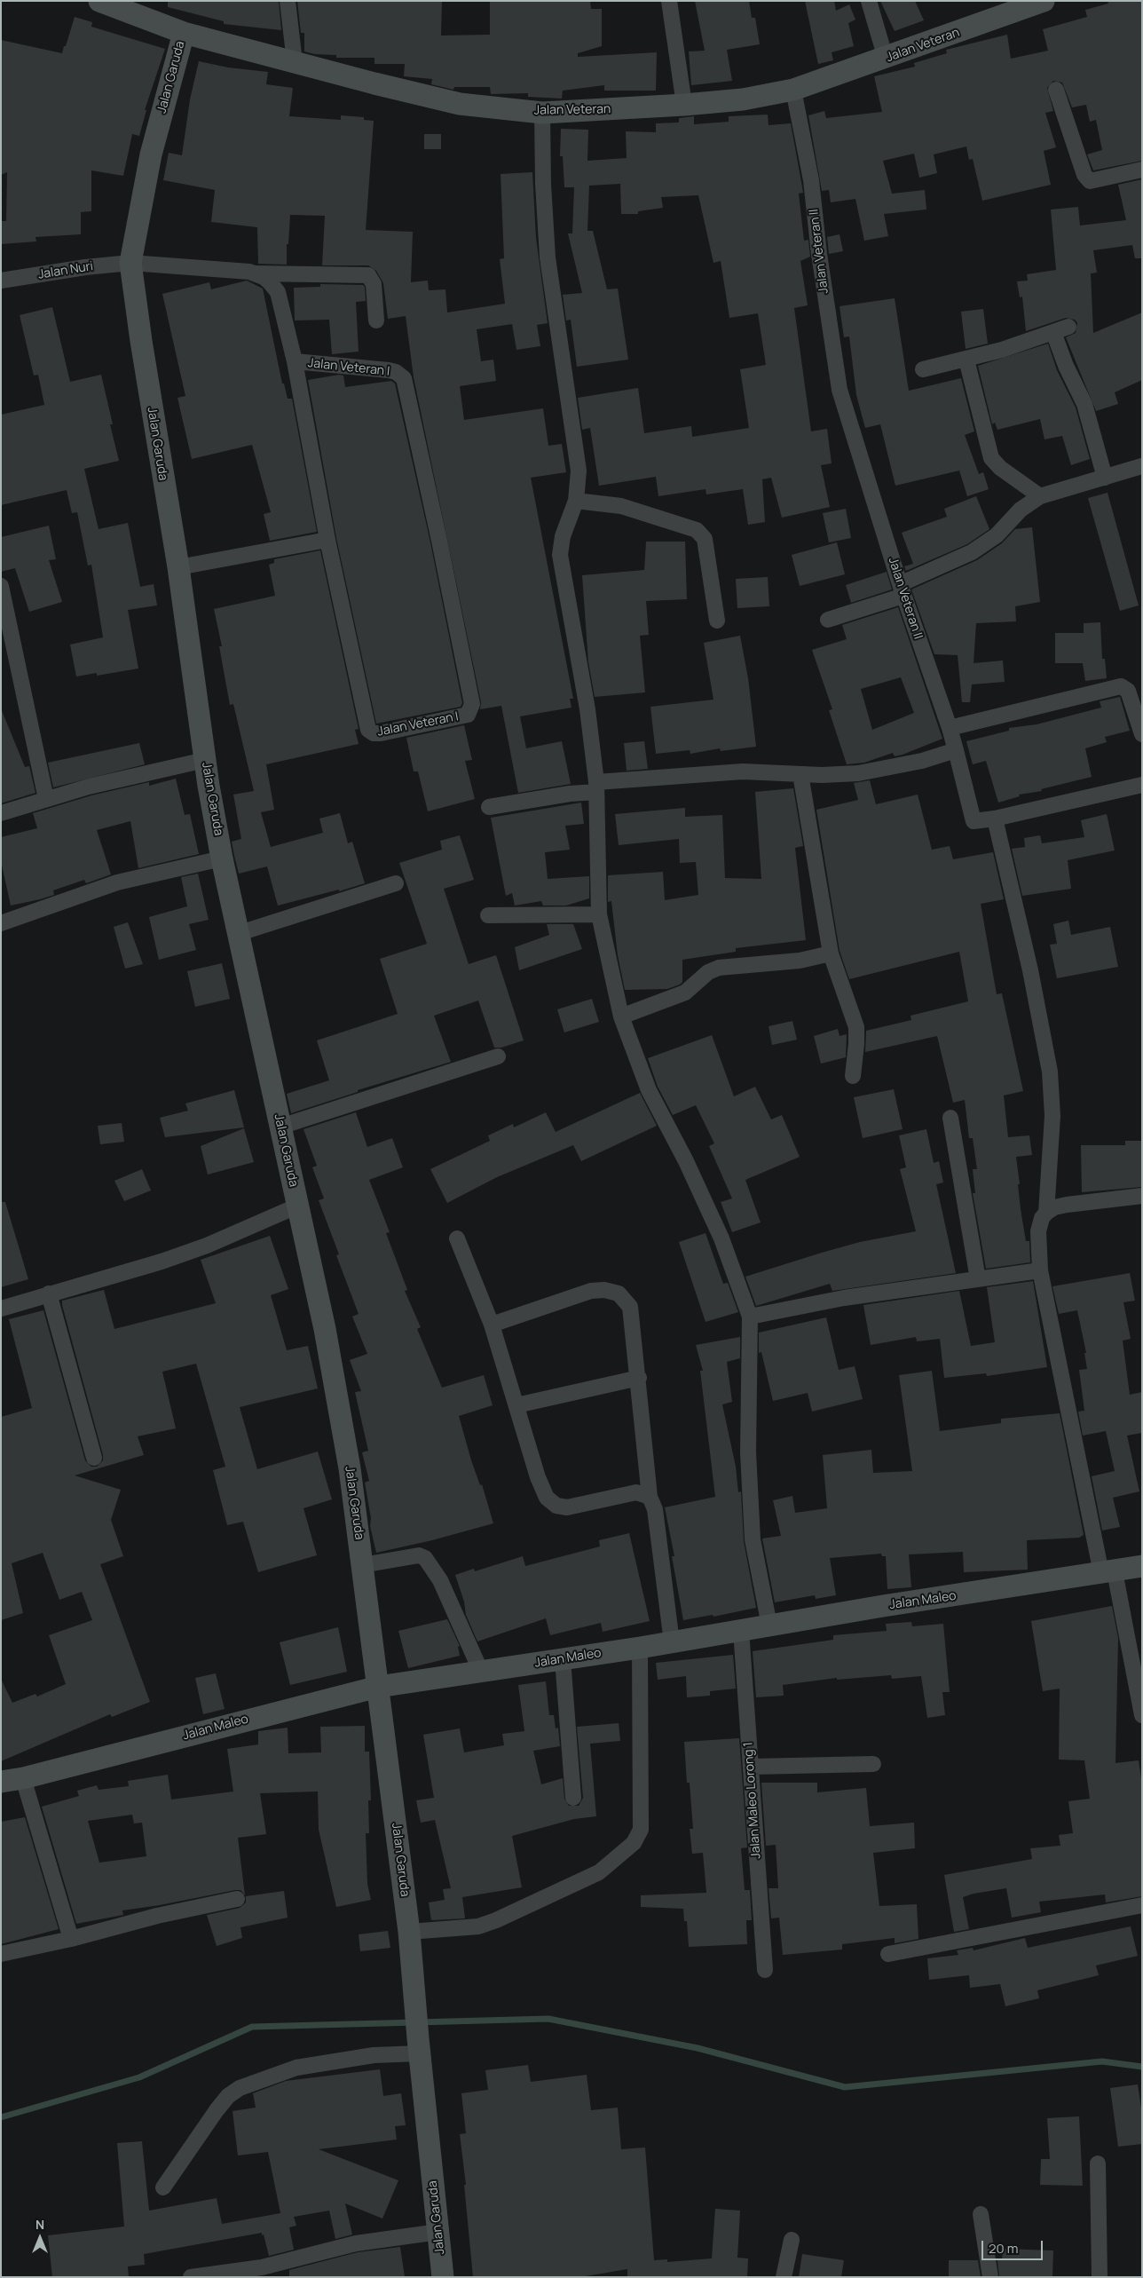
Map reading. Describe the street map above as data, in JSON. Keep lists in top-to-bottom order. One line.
{"streets":{"street":["Jalan Veteran","Jalan Garuda","Jalan Veteran II","Jalan Nuri","Jalan Veteran I","Jalan Maleo","Jalan Maleo Lorong 1"]},"crossings":[["Jalan Veteran","Jalan Garuda"],["Jalan Veteran","Jalan Veteran II"],["Jalan Garuda","Jalan Nuri"],["Jalan Garuda","Jalan Maleo"],["Jalan Maleo","Jalan Maleo Lorong 1"]],"scale_bar":"20 m","north":"top"}
